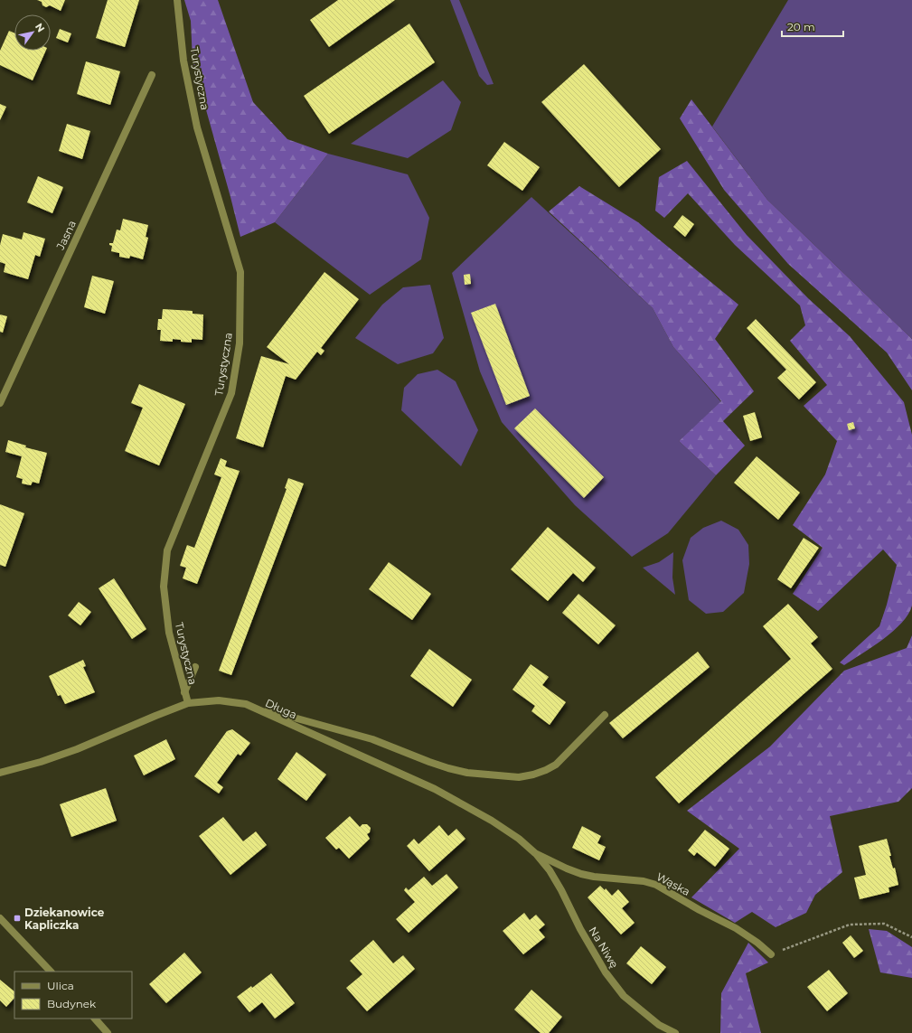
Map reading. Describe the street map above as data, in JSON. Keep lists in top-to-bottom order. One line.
{"streets":{"street":["Turystyczna","Jasna","Długa","Wąska","Na Niwę"]},"crossings":[["Turystyczna","Długa"],["Długa","Wąska"],["Długa","Na Niwę"],["Wąska","Na Niwę"]],"places":{"transit":["Dziekanowice Kapliczka"]},"legend":["Ulica","Budynek"],"scale_bar":"20 m","north":"top right"}
